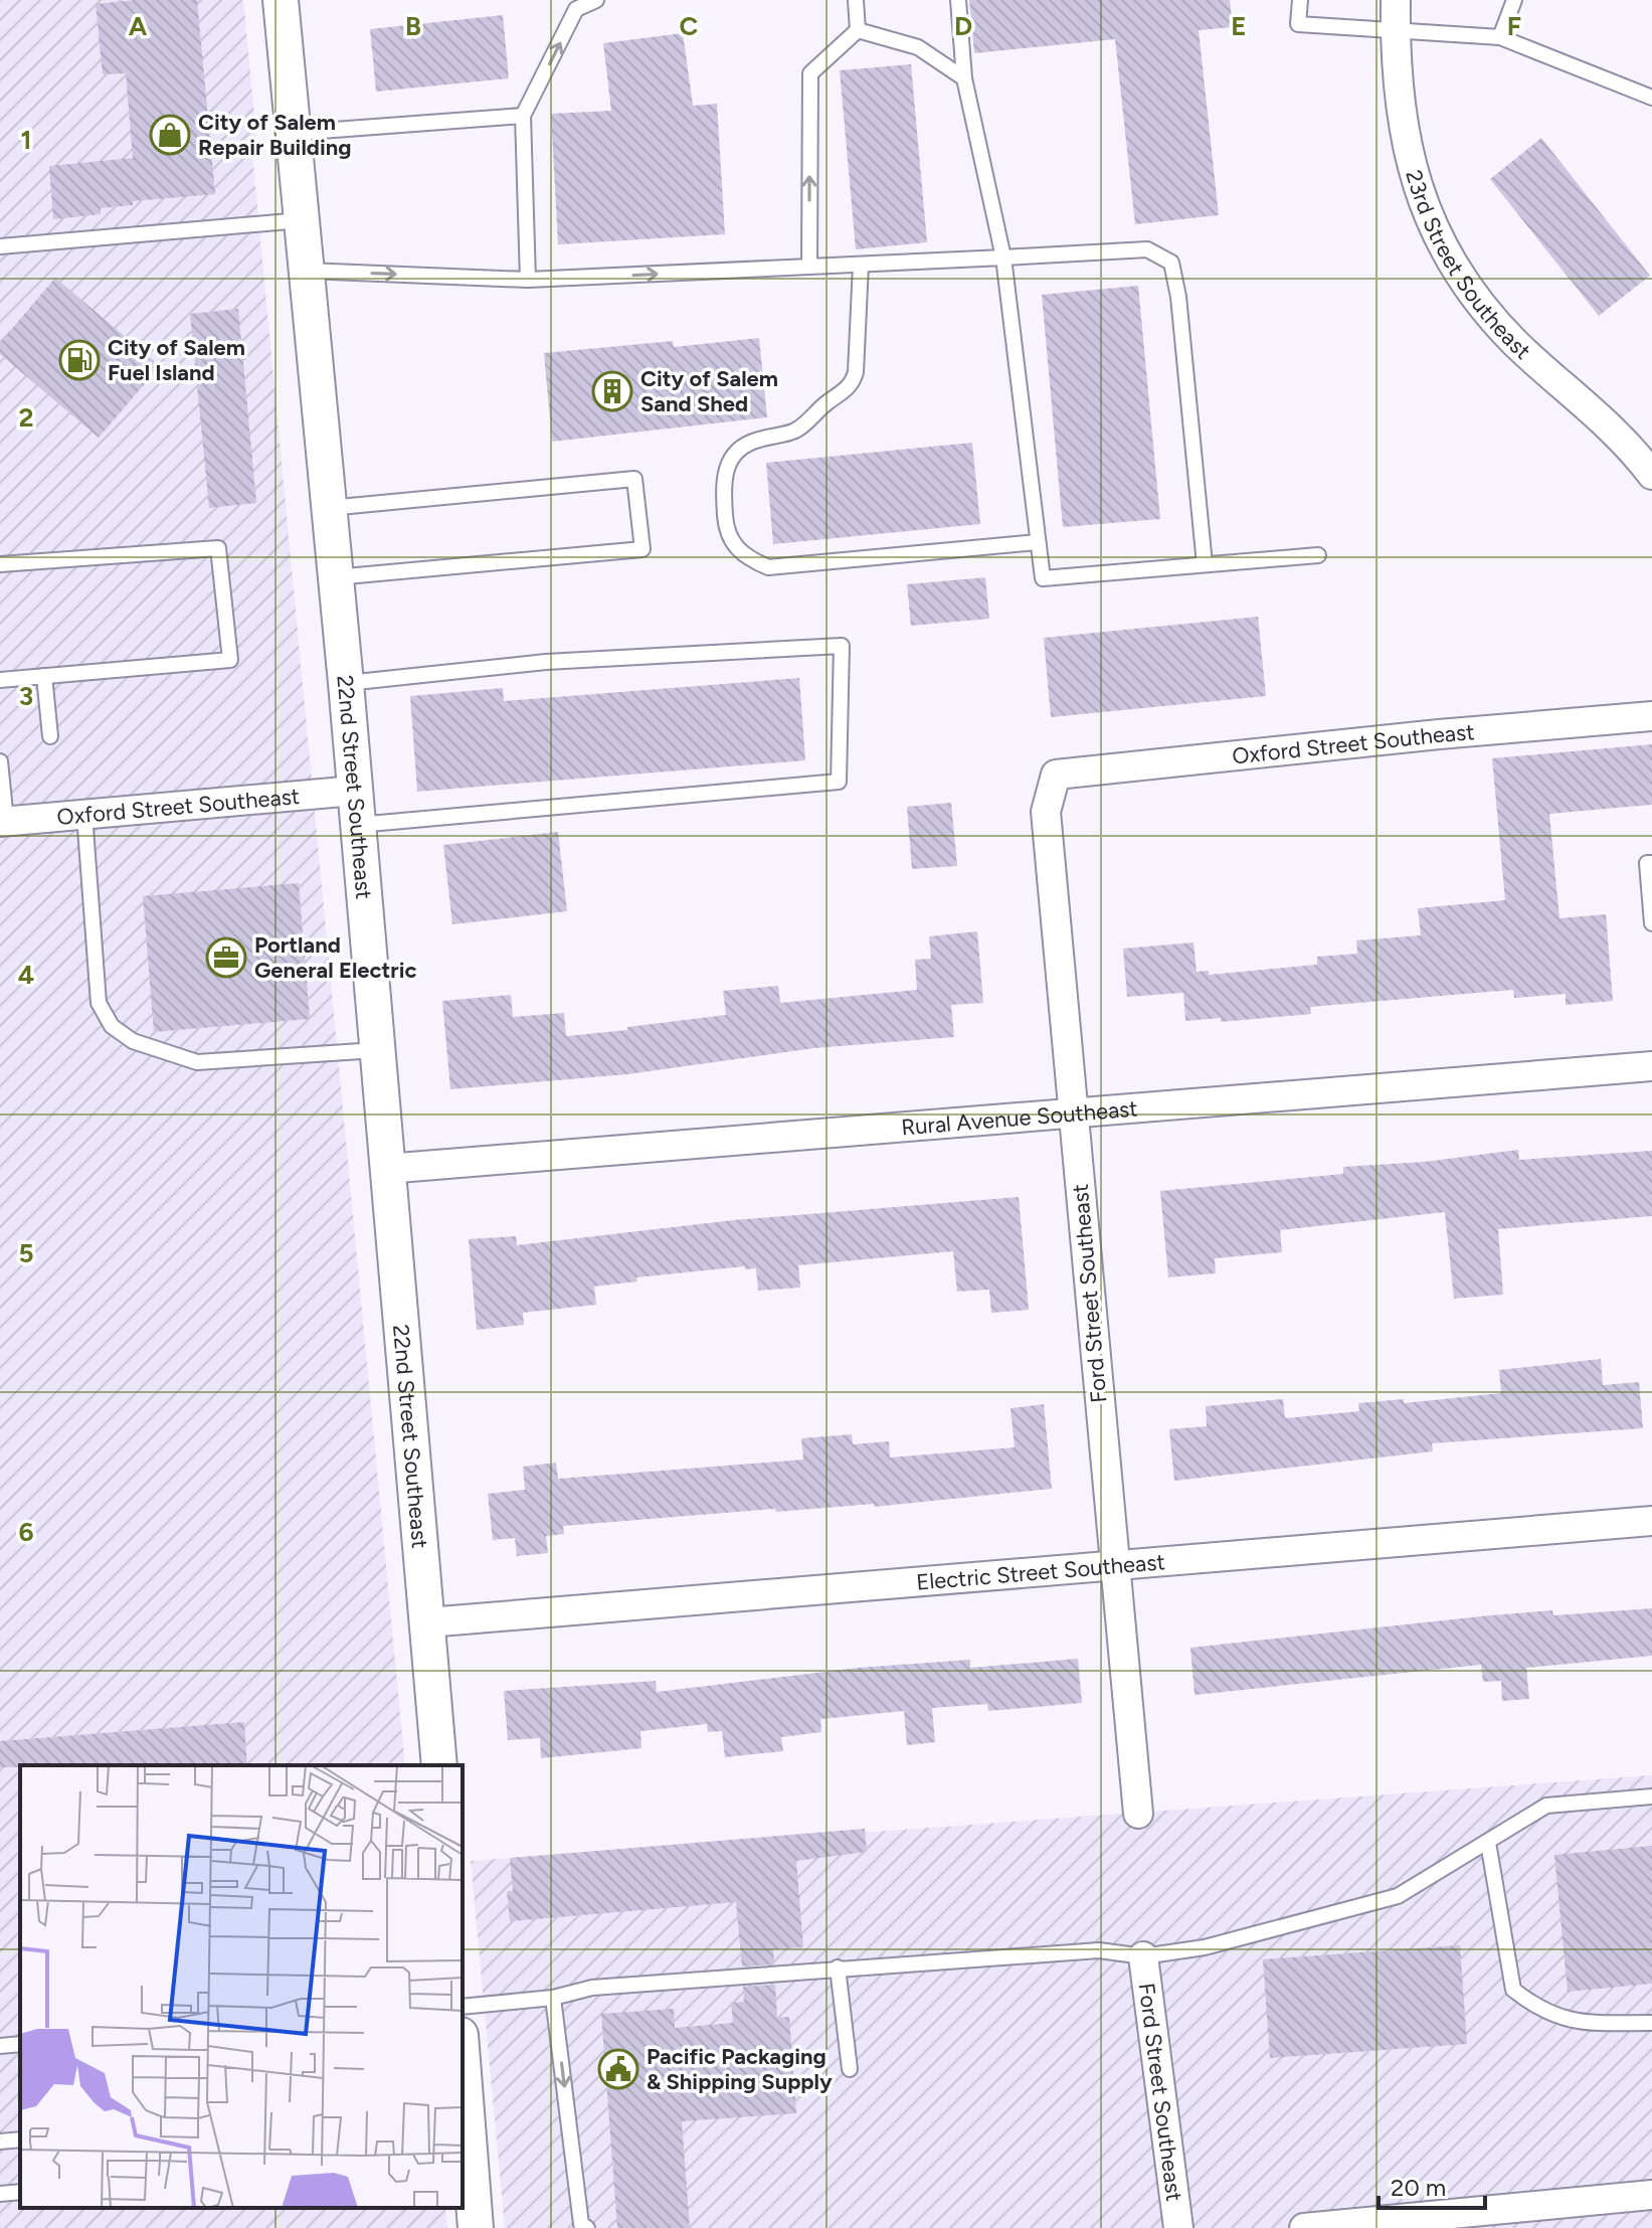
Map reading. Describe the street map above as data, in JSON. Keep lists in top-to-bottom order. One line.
{"streets":{"street":["23rd Street Southeast","Oxford Street Southeast","22nd Street Southeast","Rural Avenue Southeast","Ford Street Southeast","Electric Street Southeast"]},"crossings":[["Oxford Street Southeast","22nd Street Southeast"],["Oxford Street Southeast","Ford Street Southeast"],["22nd Street Southeast","Rural Avenue Southeast"],["22nd Street Southeast","Electric Street Southeast"],["Rural Avenue Southeast","Ford Street Southeast"],["Ford Street Southeast","Electric Street Southeast"]],"places":{"shop":["City of Salem Repair Building"],"fuel station":["City of Salem Fuel Island"],"building":["City of Salem Sand Shed"],"office":["Portland General Electric"],"public building":["Pacific Packaging & Shipping Supply"]},"scale_bar":"20 m","grid":{"columns":["A","B","C","D","E","F"],"rows":["1","2","3","4","5","6"]}}
